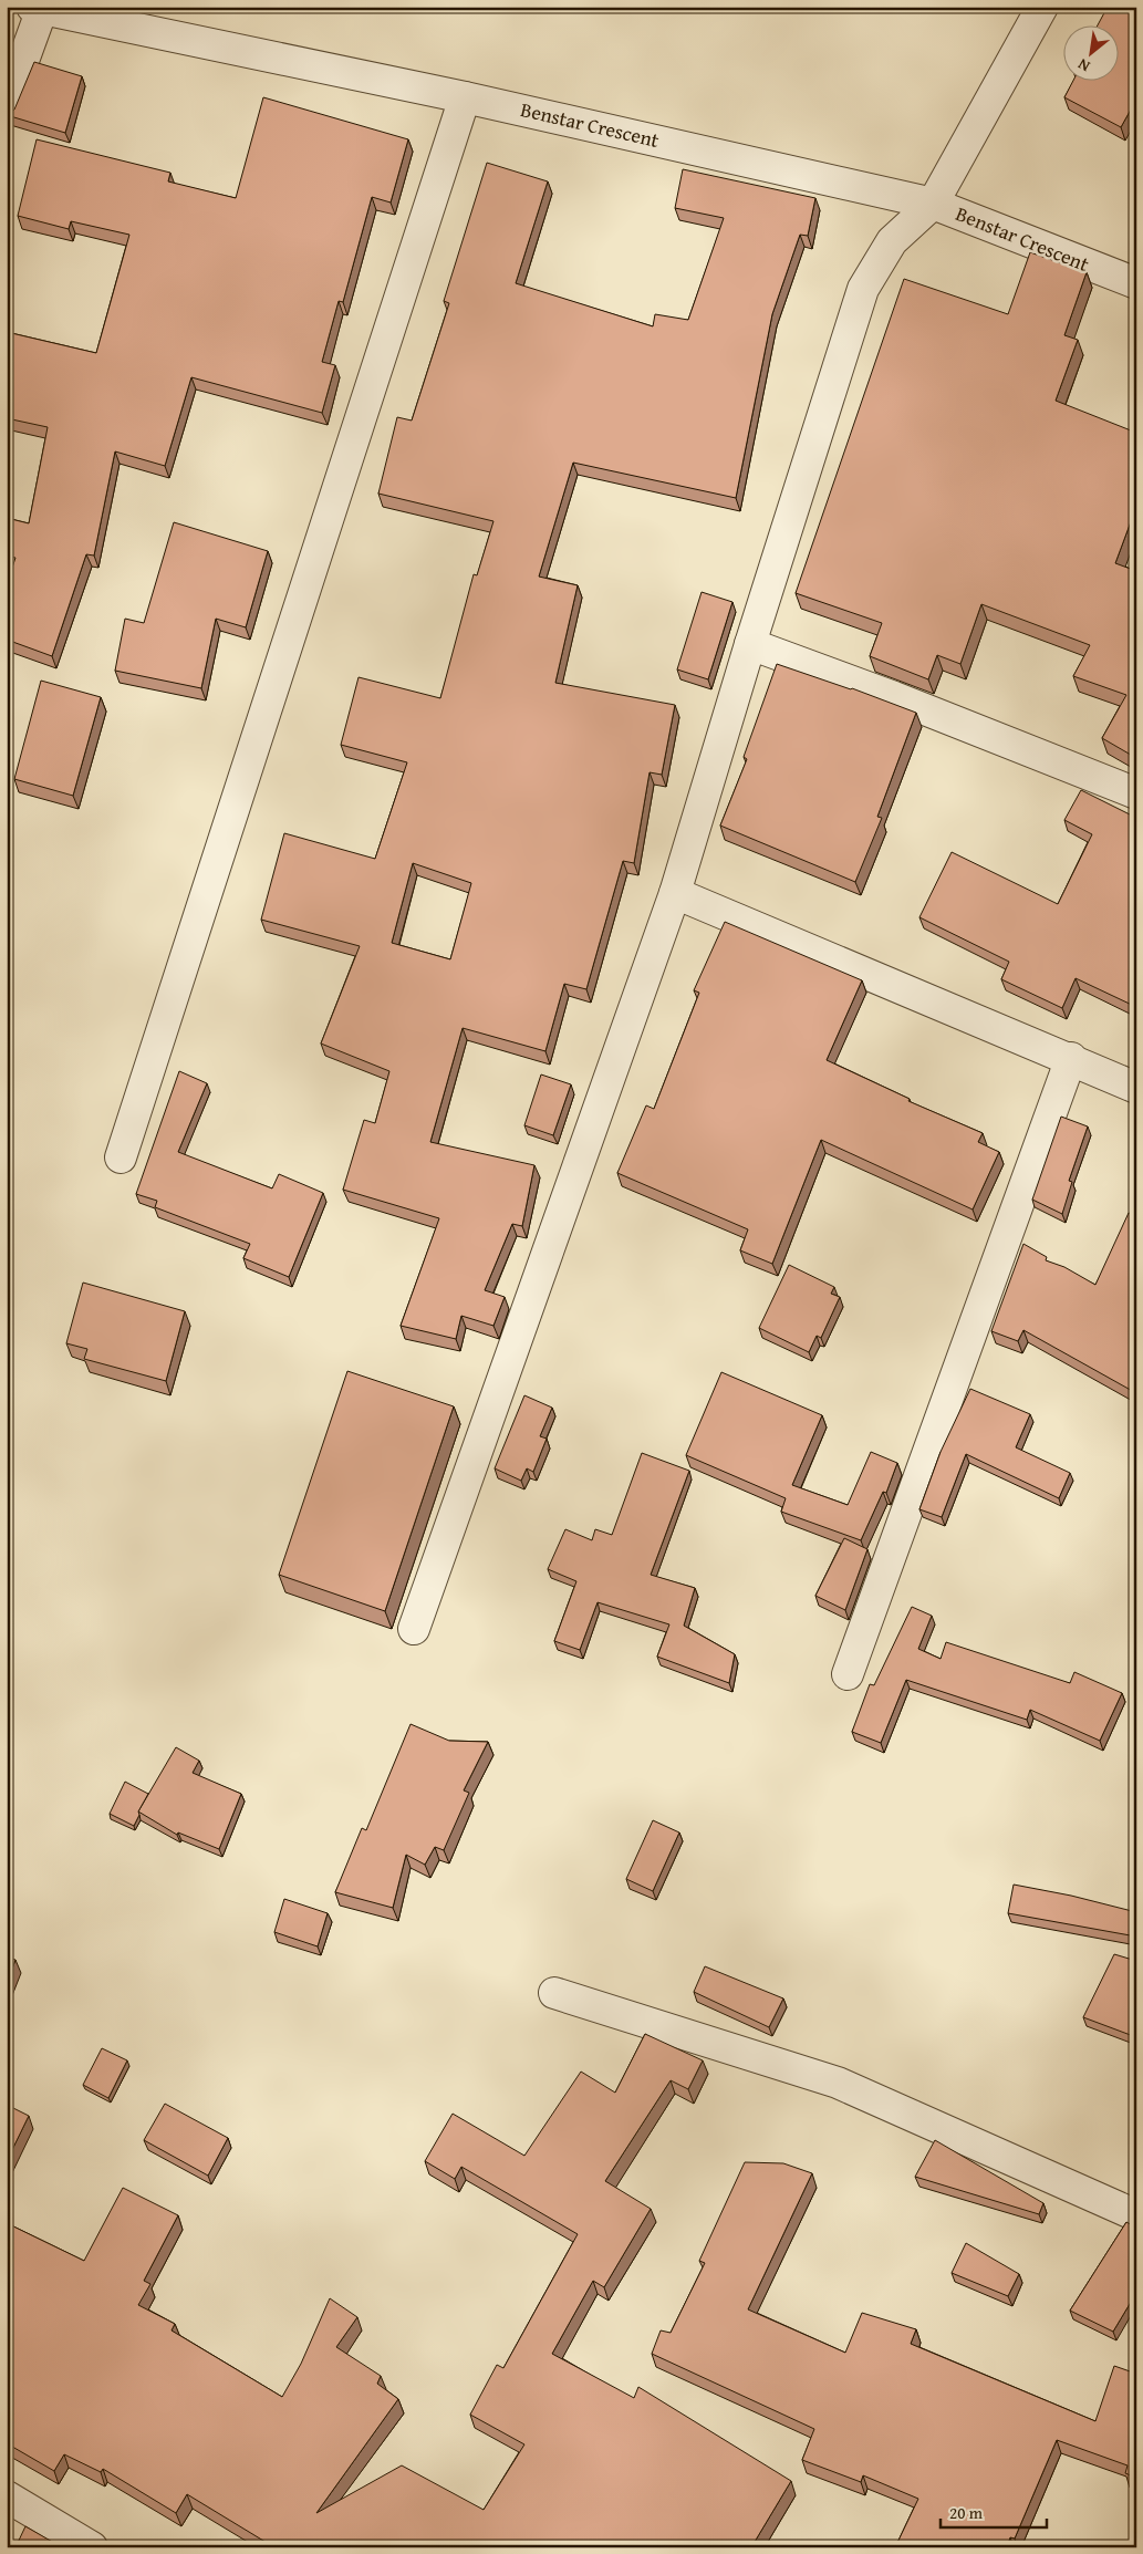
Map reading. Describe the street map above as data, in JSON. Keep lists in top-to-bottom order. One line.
{"streets":{"street":["Benstar Crescent"]},"scale_bar":"20 m","north":"bottom left"}
